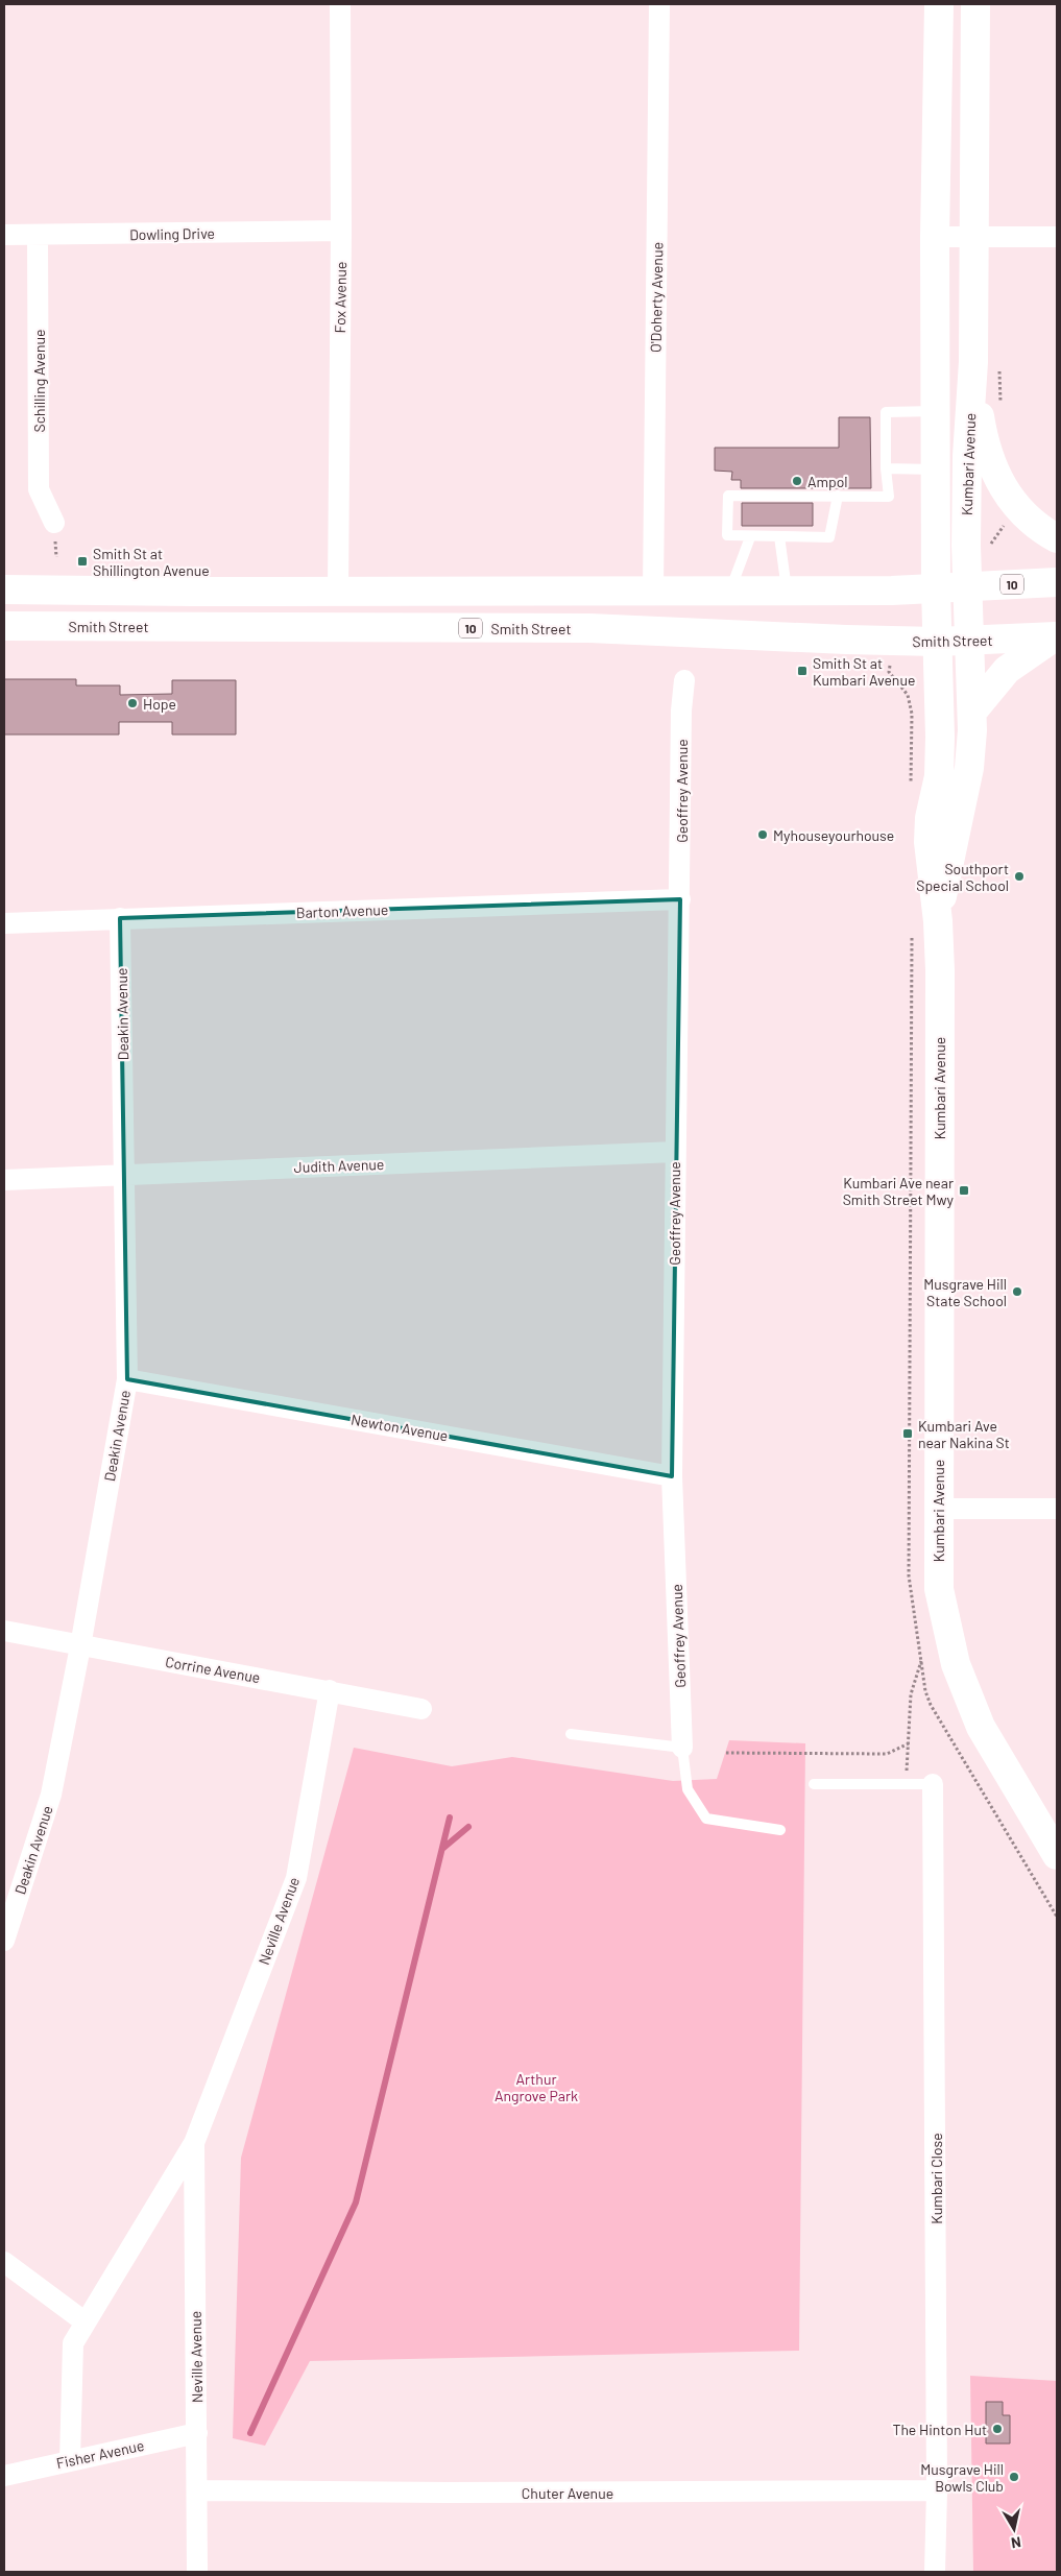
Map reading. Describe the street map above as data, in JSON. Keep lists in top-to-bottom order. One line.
{"streets":{"main road":["Kumbari Avenue","10","Smith Street"],"street":["Dowling Drive","Fox Avenue","O'Doherty Avenue","Schilling Avenue","Geoffrey Avenue","Barton Avenue","Deakin Avenue","Judith Avenue","Newton Avenue","Corrine Avenue","Neville Avenue","Kumbari Close","Fisher Avenue","Chuter Avenue"]},"crossings":[["Dowling Drive","Fox Avenue"],["Dowling Drive","Schilling Avenue"],["Fox Avenue","10"],["O'Doherty Avenue","10"],["Kumbari Avenue","10"],["Kumbari Avenue","Smith Street"],["Geoffrey Avenue","Barton Avenue"],["Geoffrey Avenue","Judith Avenue"],["Geoffrey Avenue","Newton Avenue"],["Barton Avenue","Deakin Avenue"],["Deakin Avenue","Judith Avenue"],["Deakin Avenue","Newton Avenue"],["Deakin Avenue","Corrine Avenue"],["Corrine Avenue","Neville Avenue"],["Neville Avenue","Fisher Avenue"],["Neville Avenue","Chuter Avenue"],["Kumbari Close","Chuter Avenue"]],"parks":["Arthur Angrove Park"],"places":{"other":["Ampol","Hope","Myhouseyourhouse","Southport Special School","Musgrave Hill State School","The Hinton Hut","Musgrave Hill Bowls Club"],"transit":["Smith St at Shillington Avenue","Smith St at Kumbari Avenue","Kumbari Ave near Smith Street Mwy","Kumbari Ave near Nakina St"]},"north":"bottom"}
